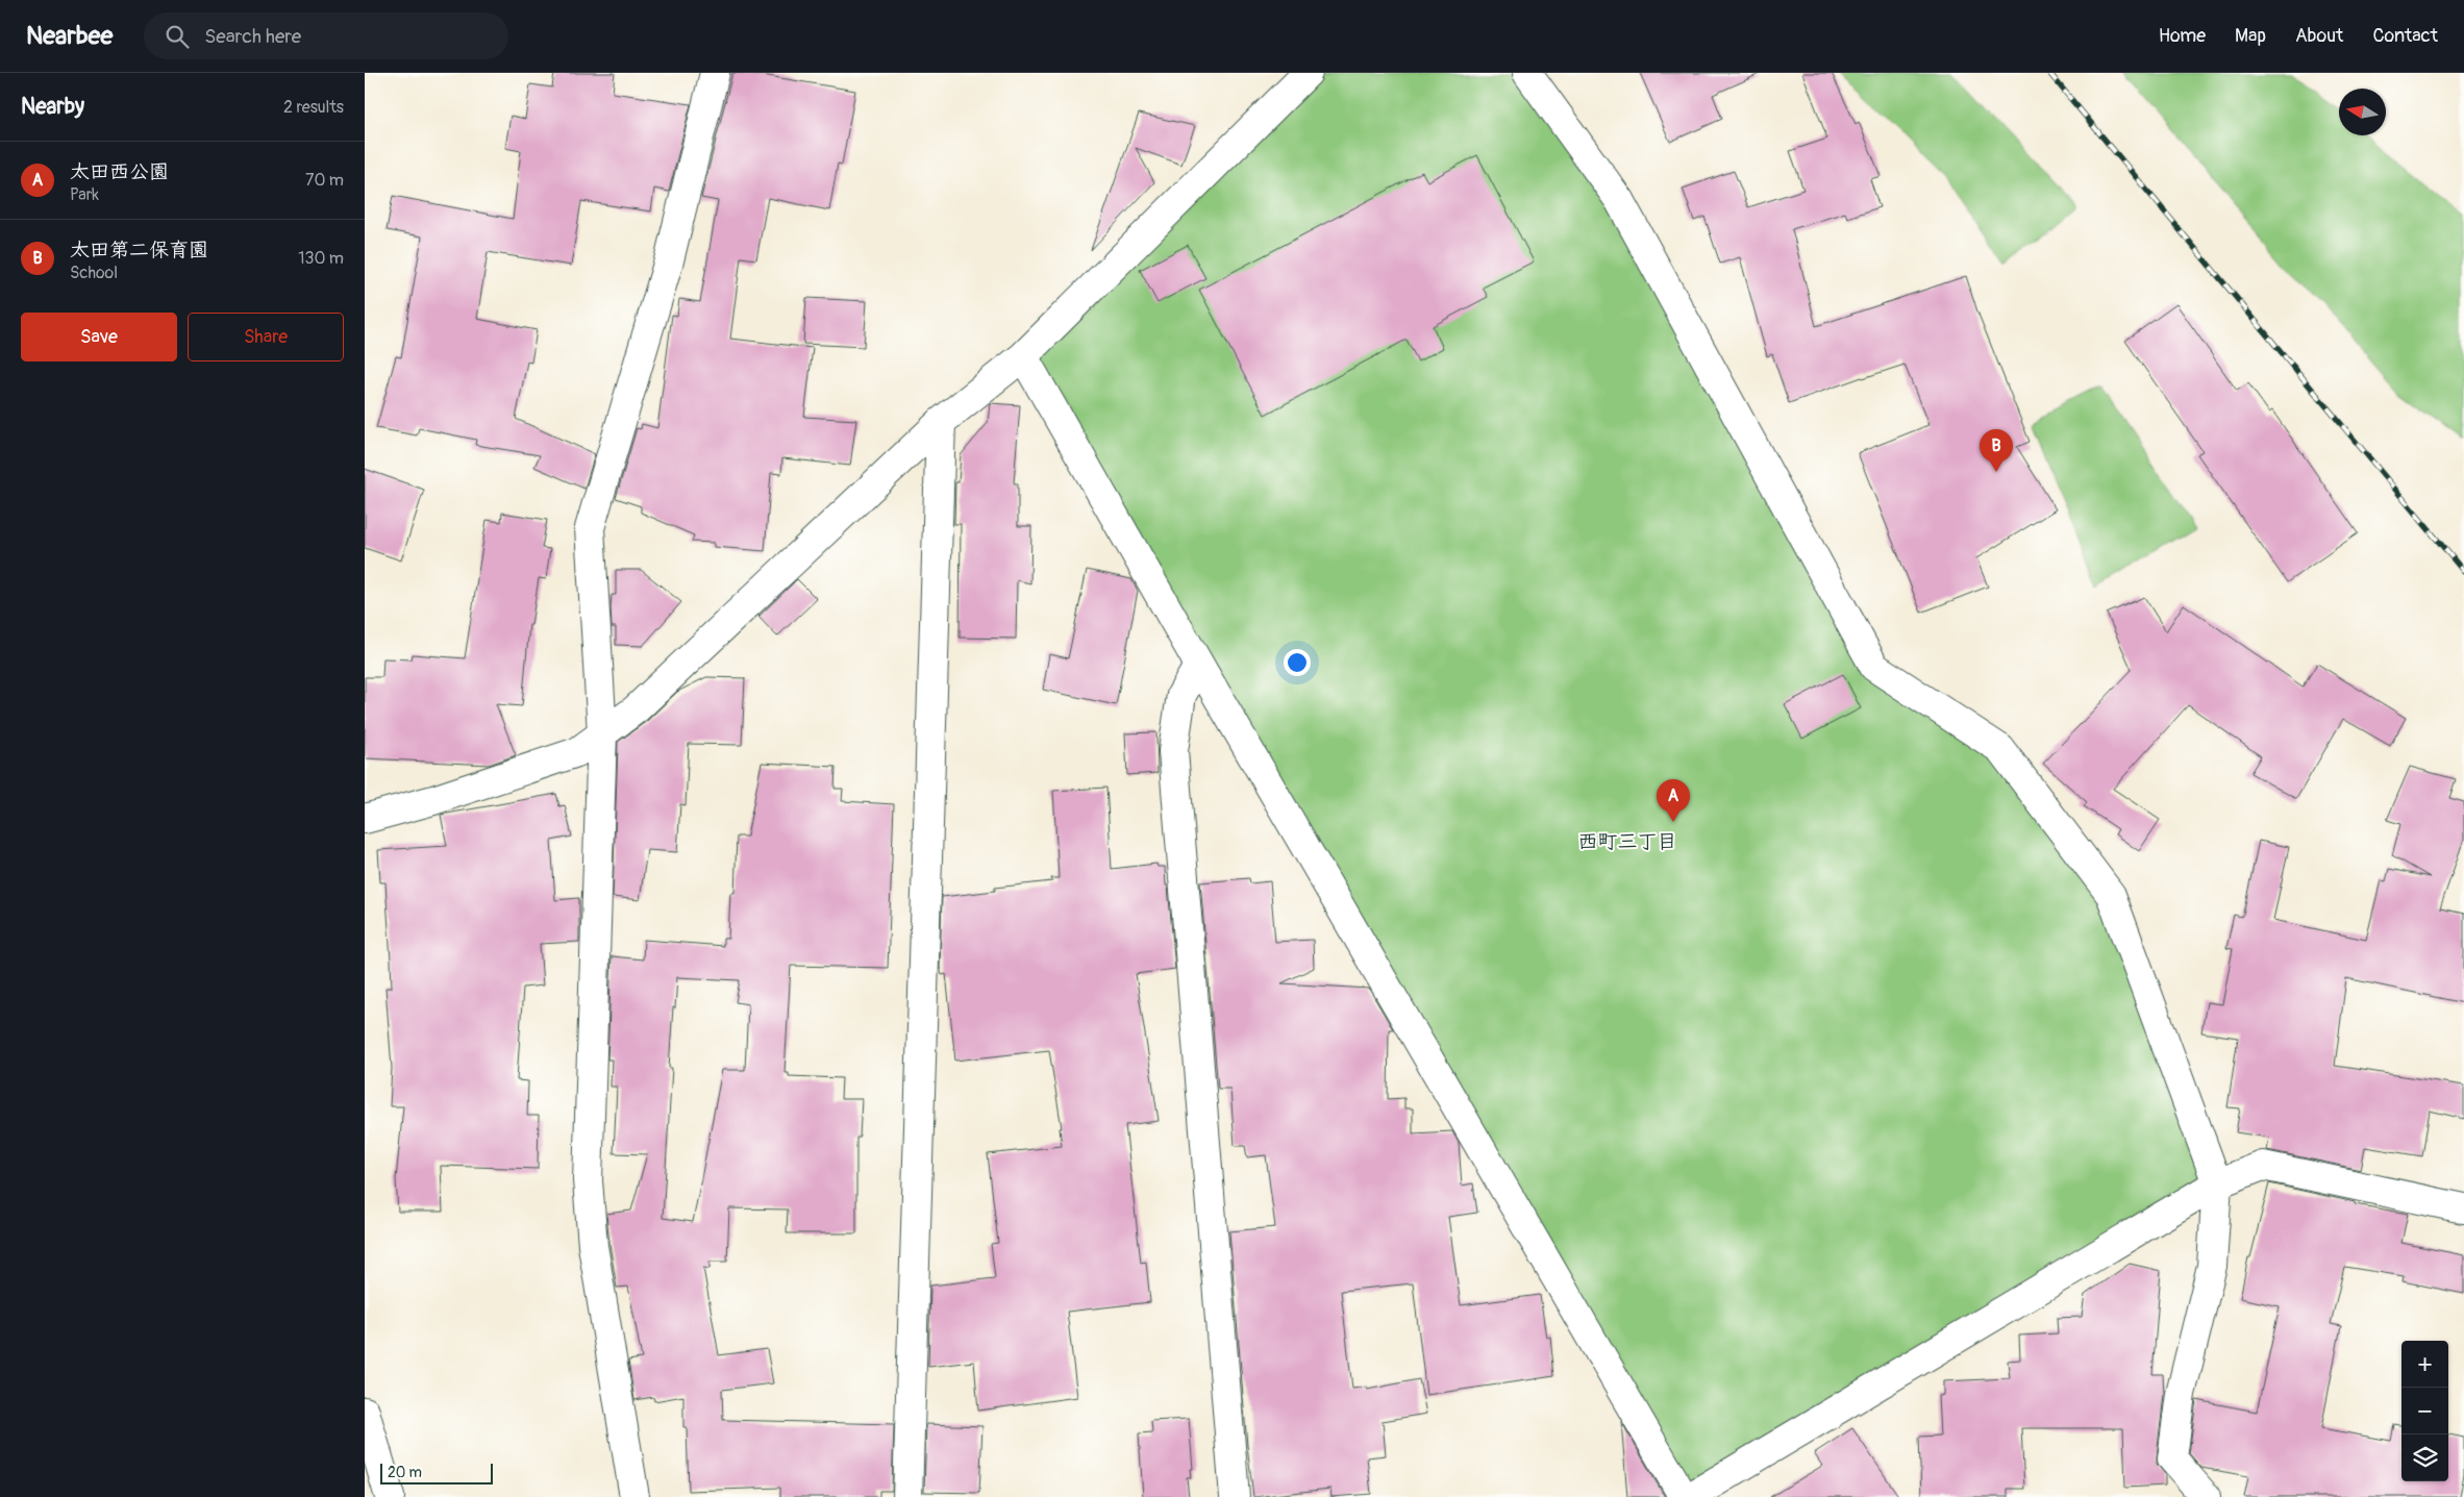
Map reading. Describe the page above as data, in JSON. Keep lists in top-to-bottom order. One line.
{"districts":["西町三丁目"],"scale_bar":"20 m","north":"left","page":{"header":"Nearbee","search":"Search here","nav":["Home","Map","About","Contact"],"heading":["Nearby","2 results"],"list":[{"mark":"A","name":"太田西公園","note":"Park","value":"70 m"},{"mark":"B","name":"太田第二保育園","note":"School","value":"130 m"}],"buttons":["Save","Share"],"pins":["B","A"],"map_buttons":["+","−"],"scale":"20 m"}}
